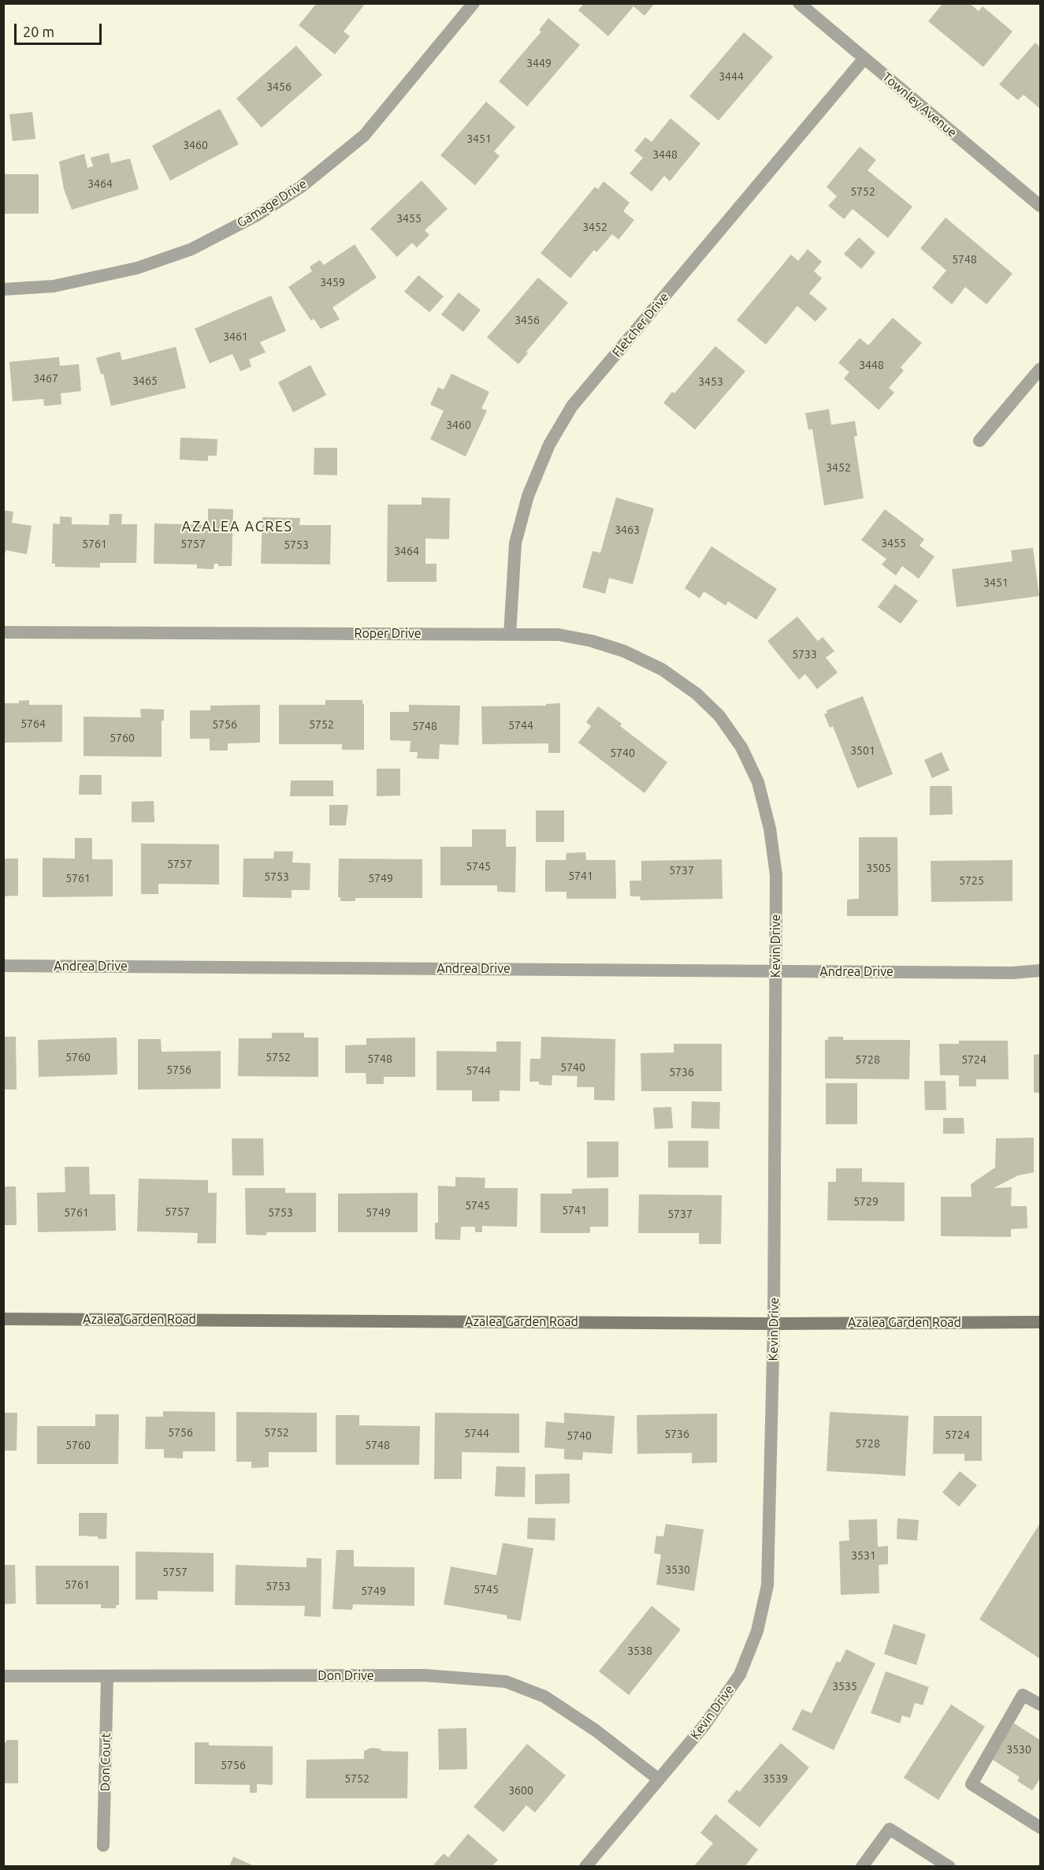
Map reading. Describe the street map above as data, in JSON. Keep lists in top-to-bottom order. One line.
{"streets":{"main road":["Azalea Garden Road"],"street":["Townley Avenue","Gamage Drive","Fletcher Drive","Roper Drive","Kevin Drive","Andrea Drive","Don Drive","Don Court"]},"crossings":[["Townley Avenue","Fletcher Drive"],["Fletcher Drive","Roper Drive"],["Roper Drive","Kevin Drive"],["Kevin Drive","Andrea Drive"],["Kevin Drive","Azalea Garden Road"],["Kevin Drive","Don Drive"],["Don Drive","Don Court"]],"districts":["AZALEA ACRES"],"house_numbers":["3449","3444","3456","3451","3460","3448","3464","5752","3455","3452","5748","3459","3456","3461","3448","3467","3465","3453","3460","3452","3463","3455","5761","5757","5753","3464","3451","5733","5764","5756","5752","5744","5748","5760","3501","5740","5757","5745","3505","5737","5741","5753","5761","5749","5725","5760","5752","5748","5728","5724","5740","5756","5744","5736","5729","5745","5741","5757","5761","5753","5749","5737","5756","5752","5744","5736","5724","5740","5728","5760","5748","3531","3530","5757","5761","5753","5745","5749","3538","3535","3530","5756","5752","3539","3600"],"scale_bar":"20 m"}
